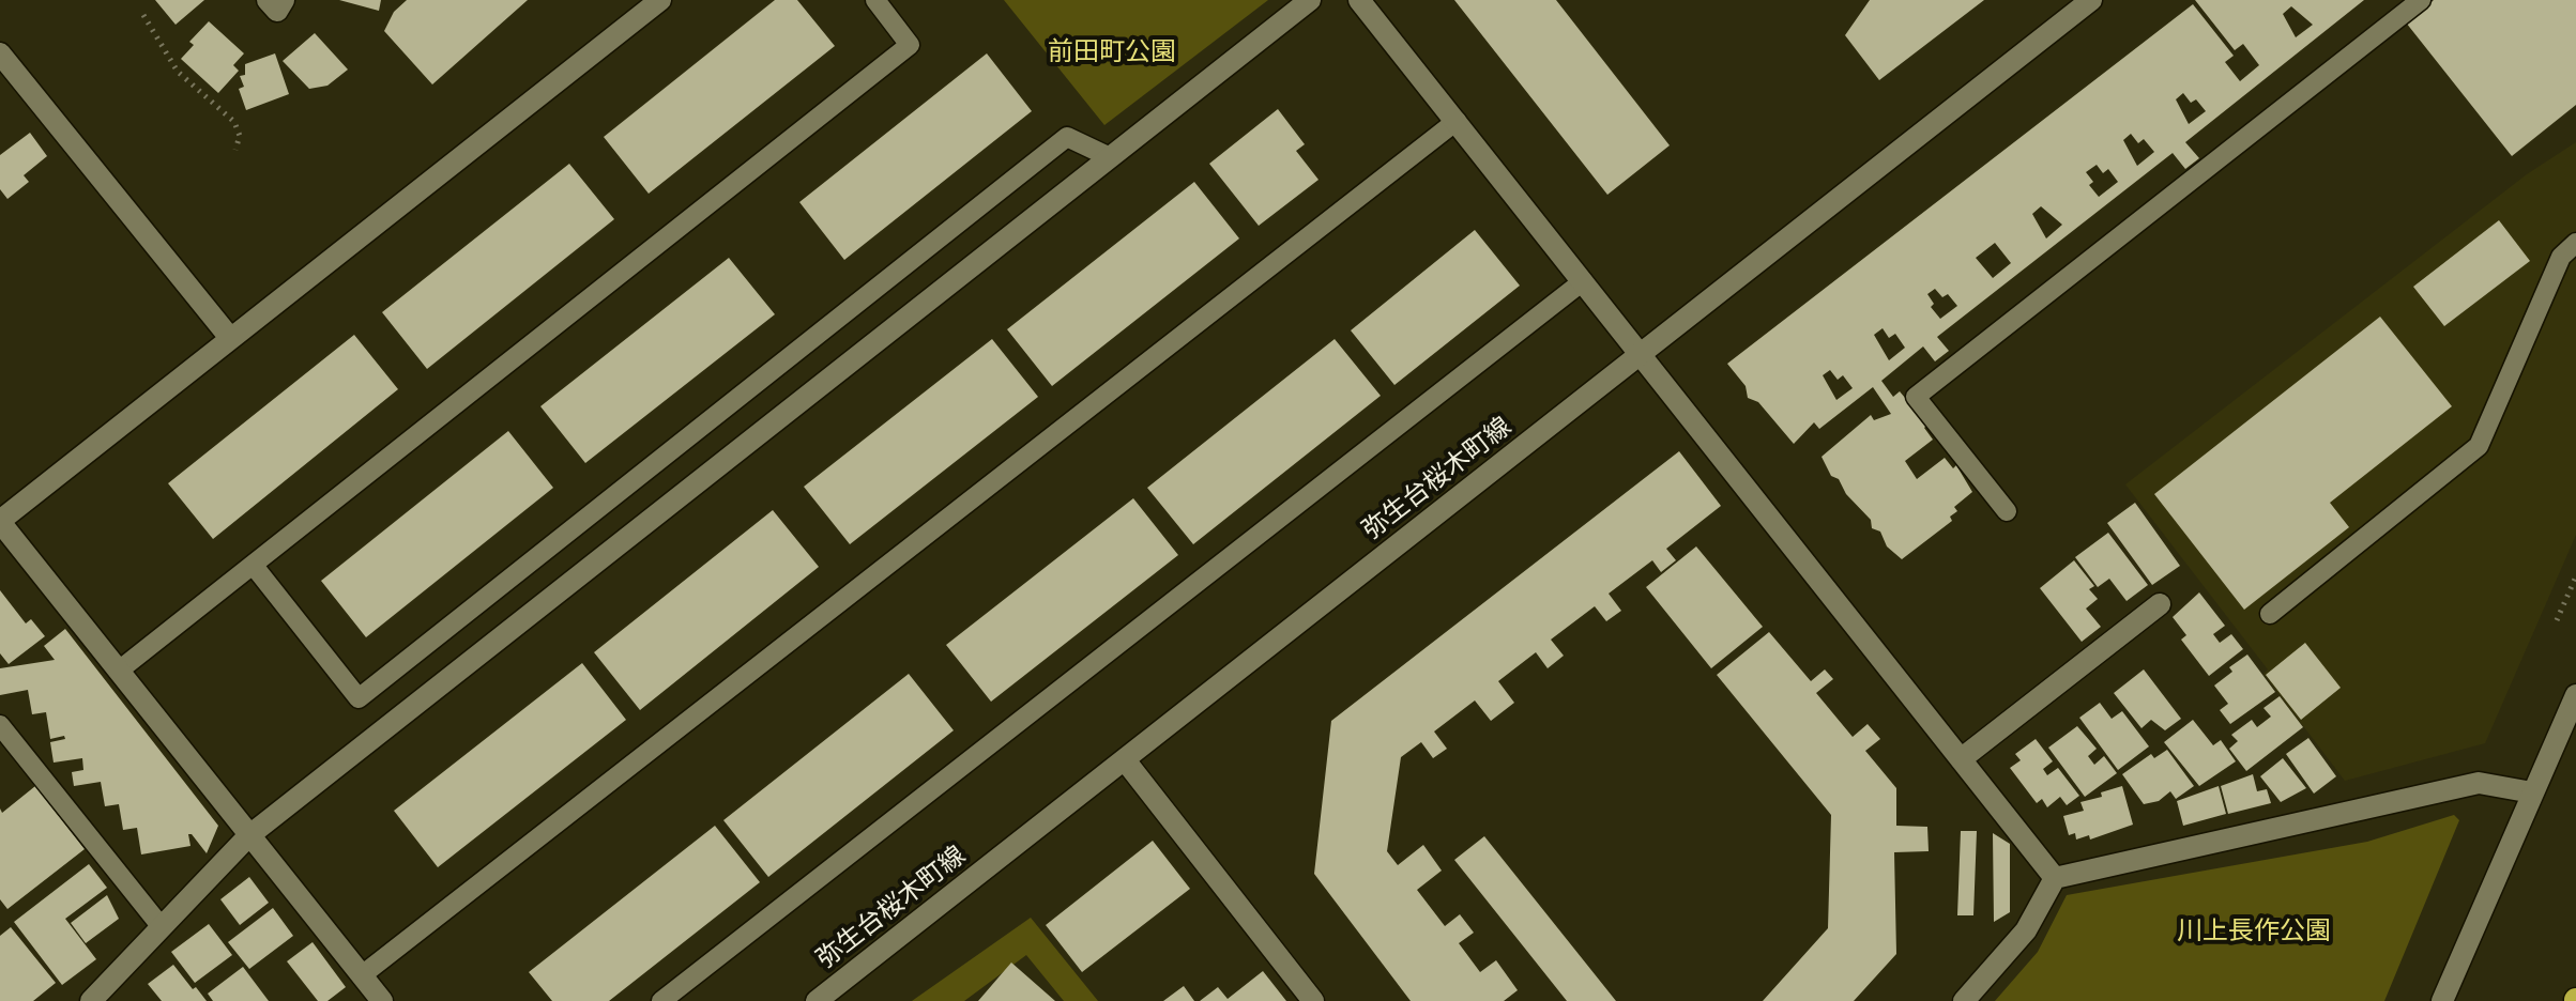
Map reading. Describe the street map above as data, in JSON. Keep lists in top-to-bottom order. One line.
{"streets":{"street":["弥生台桜木町線"]},"parks":["前田町公園","川上長作公園"]}
